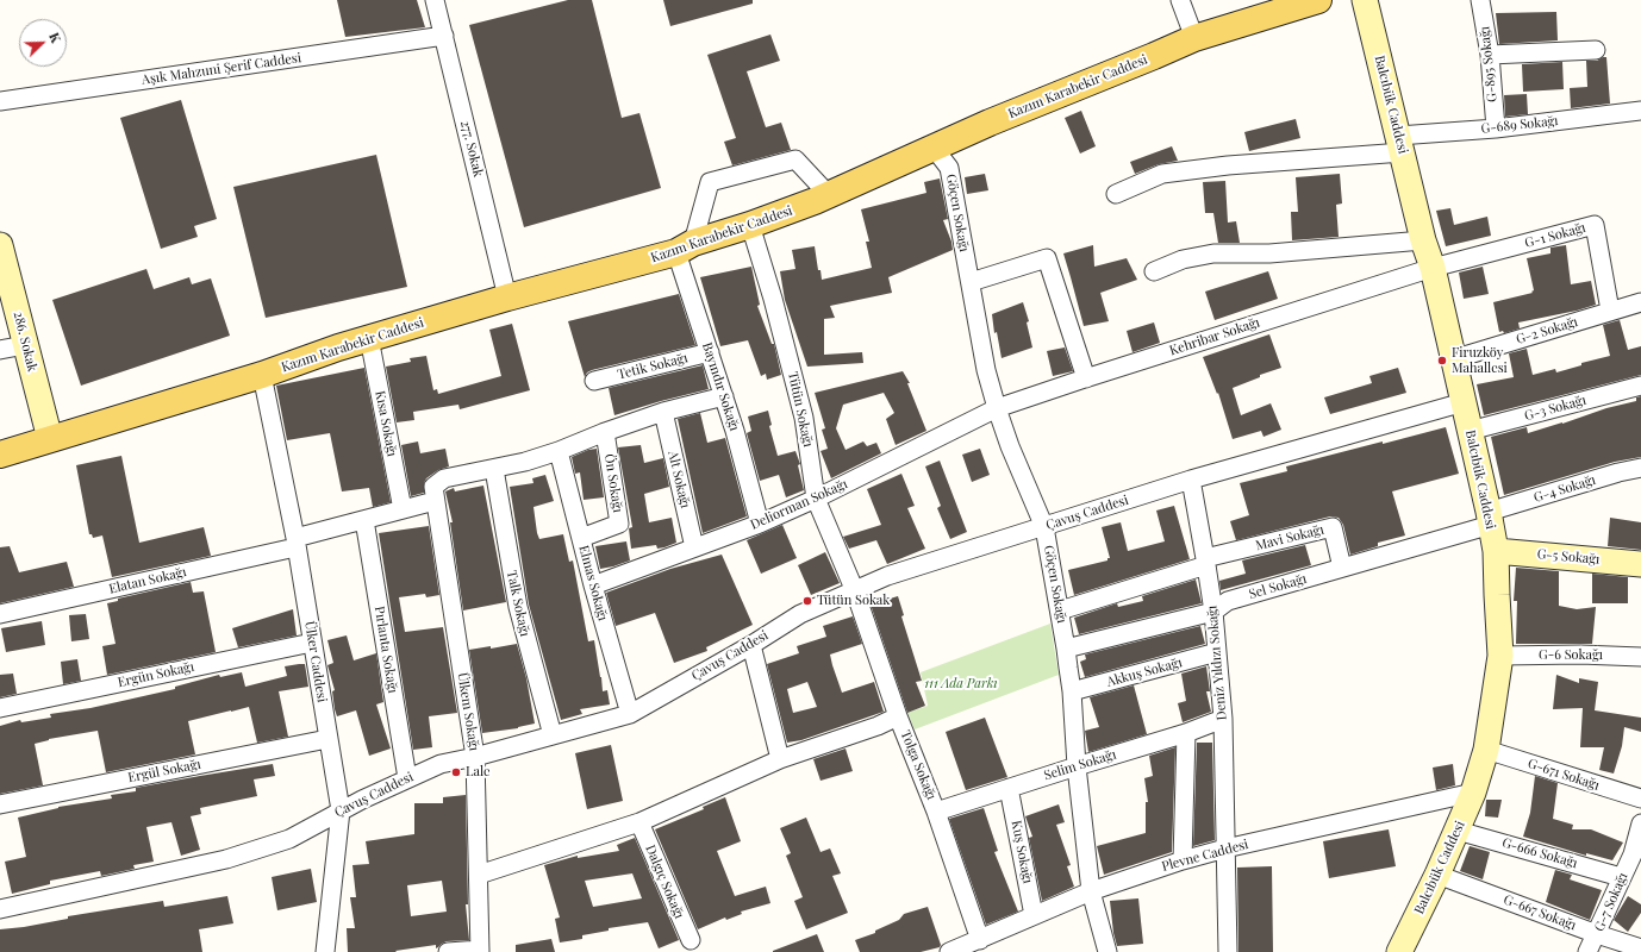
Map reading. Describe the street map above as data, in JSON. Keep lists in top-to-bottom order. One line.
{"streets":{"main road":["Kazım Karabekir Caddesi"],"street":["G-895 Sokağı","Aşık Mahzuni Şerif Caddesi","Balcıbük Caddesi","G-689 Sokağı","277. Sokak","Göçen Sokağı","G-1 Sokağı","G-2 Sokağı","Kehribar Sokağı","286. Sokak","Tetik Sokağı","Bayındır Sokağı","G-3 Sokağı","Tütün Sokağı","Kısa Sokağı","Alt Sokağı","Ön Sokağı","G-4 Sokağı","Deliorman Sokağı","Çavuş Caddesi","Mavi Sokağı","G-5 Sokağı","Elatan Sokağı","Elmas Sokağı","Sel Sokağı","Talk Sokağı","Pırlanta Sokağı","G-6 Sokağı","Ülker Caddesi","Deniz Yıldızı Sokağı","Akkuş Sokağı","Ergün Sokağı","Ülkem Sokağı","Tolga Sokağı","Selim Sokağı","Ergül Sokağı","G-671 Sokağı","Kuş Sokağı","G-666 Sokağı","Plevne Caddesi","Dalgıç Sokağı","G-7 Sokağı","G-667 Sokağı"]},"crossings":[["G-895 Sokağı","G-689 Sokağı"],["Aşık Mahzuni Şerif Caddesi","277. Sokak"],["Kazım Karabekir Caddesi","277. Sokak"],["Kazım Karabekir Caddesi","Göçen Sokağı"],["Kazım Karabekir Caddesi","286. Sokak"],["Kazım Karabekir Caddesi","Bayındır Sokağı"],["Kazım Karabekir Caddesi","Tütün Sokağı"],["Kazım Karabekir Caddesi","Kısa Sokağı"],["Kazım Karabekir Caddesi","Ülker Caddesi"],["Balcıbük Caddesi","G-689 Sokağı"],["Balcıbük Caddesi","G-1 Sokağı"],["Balcıbük Caddesi","G-2 Sokağı"],["Balcıbük Caddesi","Kehribar Sokağı"],["Balcıbük Caddesi","G-3 Sokağı"],["Balcıbük Caddesi","G-4 Sokağı"],["Balcıbük Caddesi","Çavuş Caddesi"],["Balcıbük Caddesi","G-5 Sokağı"],["Balcıbük Caddesi","Sel Sokağı"],["Balcıbük Caddesi","G-6 Sokağı"],["Balcıbük Caddesi","G-671 Sokağı"],["Balcıbük Caddesi","G-666 Sokağı"],["Balcıbük Caddesi","Plevne Caddesi"],["Balcıbük Caddesi","G-667 Sokağı"],["Göçen Sokağı","Kehribar Sokağı"],["Göçen Sokağı","Deliorman Sokağı"],["Göçen Sokağı","Çavuş Caddesi"],["Göçen Sokağı","Sel Sokağı"],["Göçen Sokağı","Akkuş Sokağı"],["Göçen Sokağı","Selim Sokağı"],["Göçen Sokağı","Plevne Caddesi"],["G-1 Sokağı","G-2 Sokağı"],["G-1 Sokağı","Kehribar Sokağı"],["Kehribar Sokağı","Deliorman Sokağı"],["Tetik Sokağı","Bayındır Sokağı"],["Bayındır Sokağı","Deliorman Sokağı"],["Bayındır Sokağı","Ülkem Sokağı"],["Tütün Sokağı","Deliorman Sokağı"],["Tütün Sokağı","Çavuş Caddesi"],["Tütün Sokağı","Tolga Sokağı"],["Alt Sokağı","Deliorman Sokağı"],["Alt Sokağı","Ülkem Sokağı"],["Ön Sokağı","Elmas Sokağı"],["Ön Sokağı","Ülkem Sokağı"],["G-4 Sokağı","Sel Sokağı"],["Deliorman Sokağı","Elmas Sokağı"],["Çavuş Caddesi","Elmas Sokağı"],["Çavuş Caddesi","Talk Sokağı"],["Çavuş Caddesi","Pırlanta Sokağı"],["Çavuş Caddesi","Ülker Caddesi"],["Çavuş Caddesi","Deniz Yıldızı Sokağı"],["Çavuş Caddesi","Ülkem Sokağı"],["Çavuş Caddesi","Tolga Sokağı"],["Mavi Sokağı","Sel Sokağı"],["Mavi Sokağı","Deniz Yıldızı Sokağı"],["Elatan Sokağı","Ülker Caddesi"],["Elmas Sokağı","Ülkem Sokağı"],["Sel Sokağı","Deniz Yıldızı Sokağı"],["Talk Sokağı","Ülkem Sokağı"],["Ülker Caddesi","Ergün Sokağı"],["Ülker Caddesi","Ergül Sokağı"],["Deniz Yıldızı Sokağı","Akkuş Sokağı"],["Deniz Yıldızı Sokağı","Selim Sokağı"],["Deniz Yıldızı Sokağı","Plevne Caddesi"],["Tolga Sokağı","Selim Sokağı"],["Tolga Sokağı","Plevne Caddesi"],["Selim Sokağı","Kuş Sokağı"],["Kuş Sokağı","Plevne Caddesi"],["G-666 Sokağı","G-7 Sokağı"],["G-7 Sokağı","G-667 Sokağı"]],"parks":["111 Ada Parkı"],"places":["Firuzköy Mahallesi","Tütün Sokak","Lale"],"north":"top right"}
